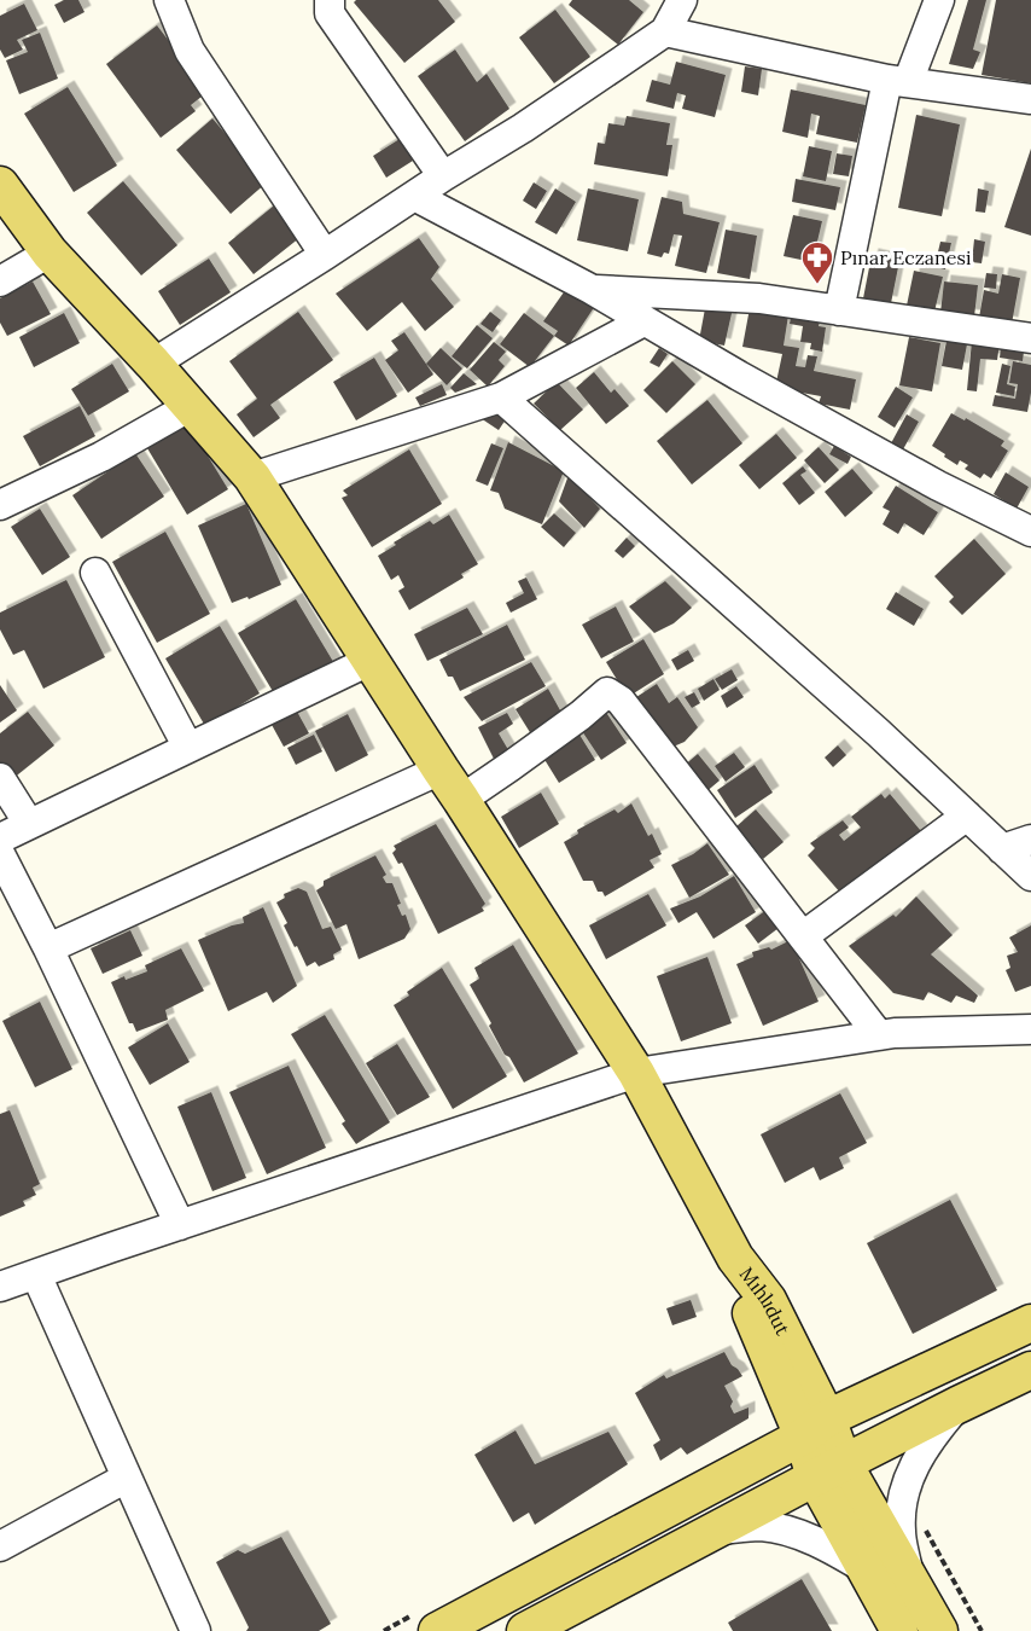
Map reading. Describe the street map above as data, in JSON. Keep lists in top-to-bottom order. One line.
{"streets":{"main road":["Mıhlıdut"]},"places":{"pharmacy":["Pınar Eczanesi"]}}
